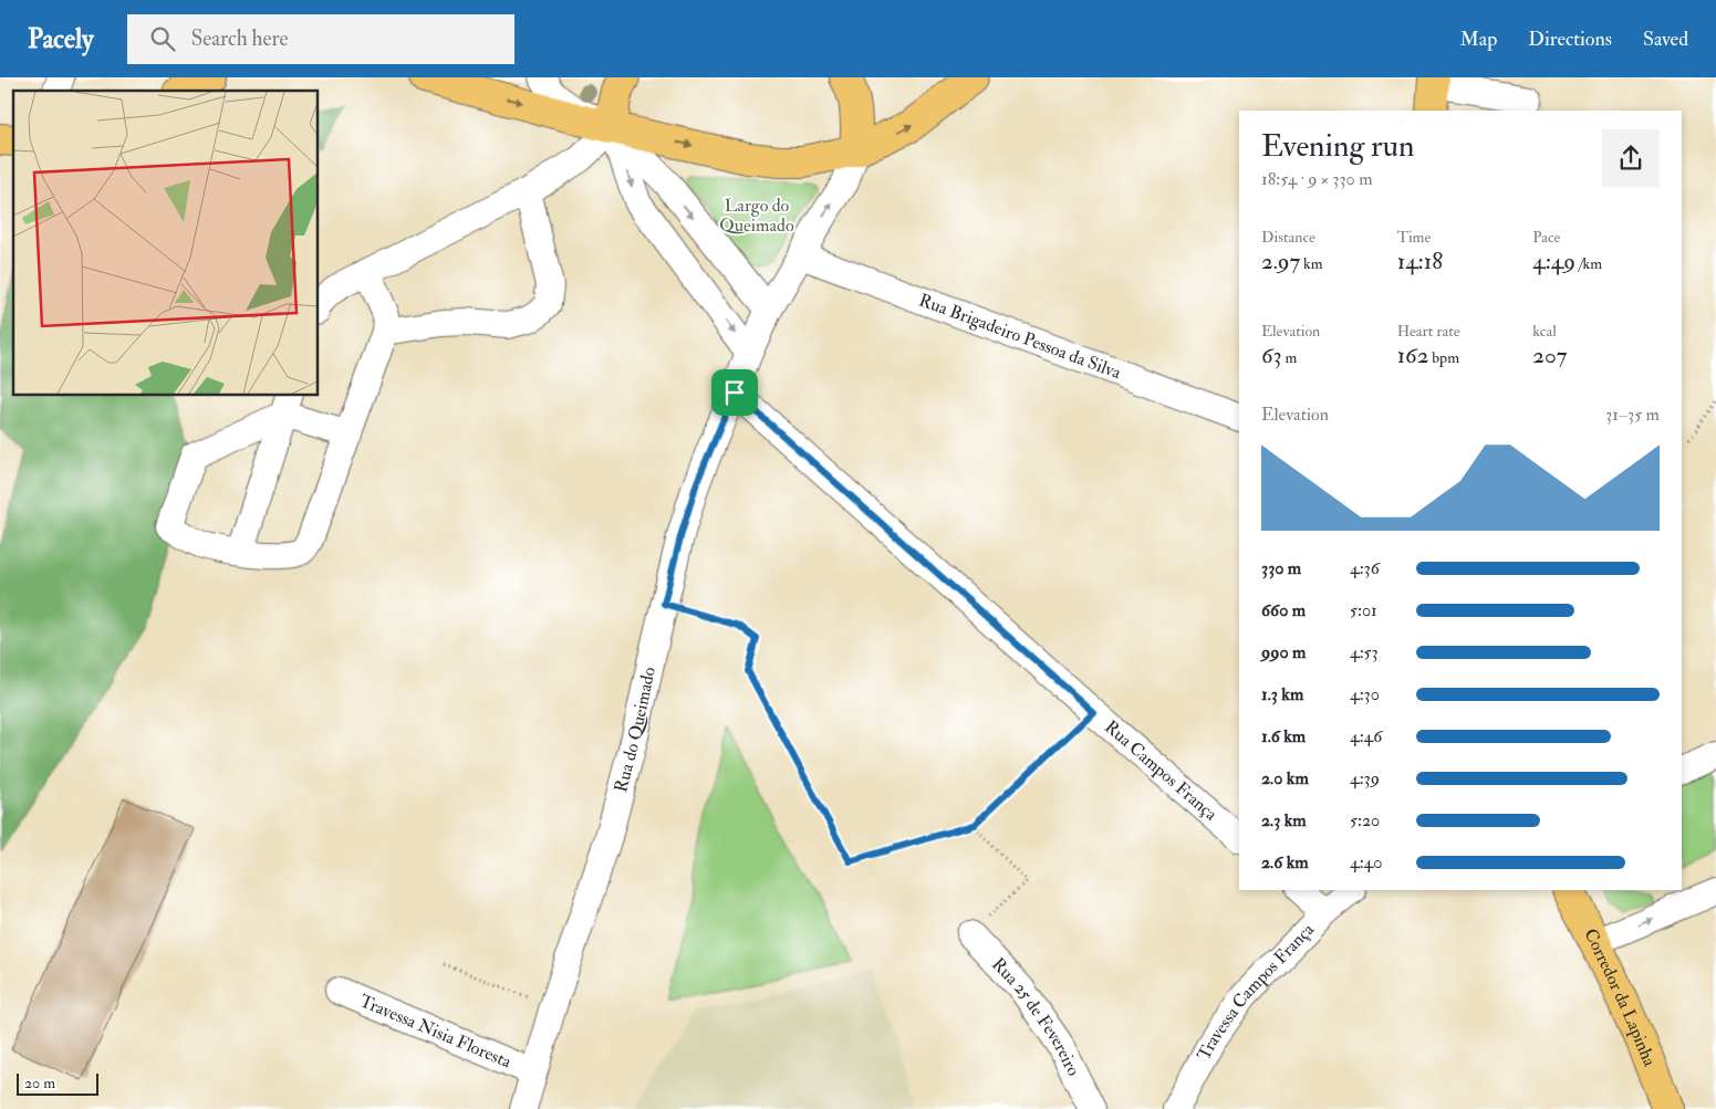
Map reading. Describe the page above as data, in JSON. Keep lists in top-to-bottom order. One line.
{"streets":{"main road":["Corredor da Lapinha"],"street":["Rua Brigadeiro Pessoa da Silva","Rua do Queimado","Rua Campos França","Travessa Campos França","Rua 25 de Fevereiro","Travessa Nisia Floresta"]},"crossings":[["Rua do Queimado","Rua Campos França"],["Rua do Queimado","Travessa Nisia Floresta"]],"parks":["Largo do Queimado"],"scale_bar":"20 m","page":{"header":"Pacely","search":"Search here","nav":["Map","Directions","Saved"],"heading":["Evening run","18:54 · 9 × 330 m"],"stats":[["Distance","2.97 km"],["Time","14:18"],["Pace","4:49 /km"],["Elevation","63 m"],["Heart rate","162 bpm"],["kcal","207"]],"chart":["Elevation","31–35 m"],"list":[{"name":"330 m","note":"4:36"},{"name":"660 m","note":"5:01"},{"name":"990 m","note":"4:53"},{"name":"1.3 km","note":"4:30"},{"name":"1.6 km","note":"4:46"},{"name":"2.0 km","note":"4:39"},{"name":"2.3 km","note":"5:20"},{"name":"2.6 km","note":"4:40"}],"scale":"20 m"}}
